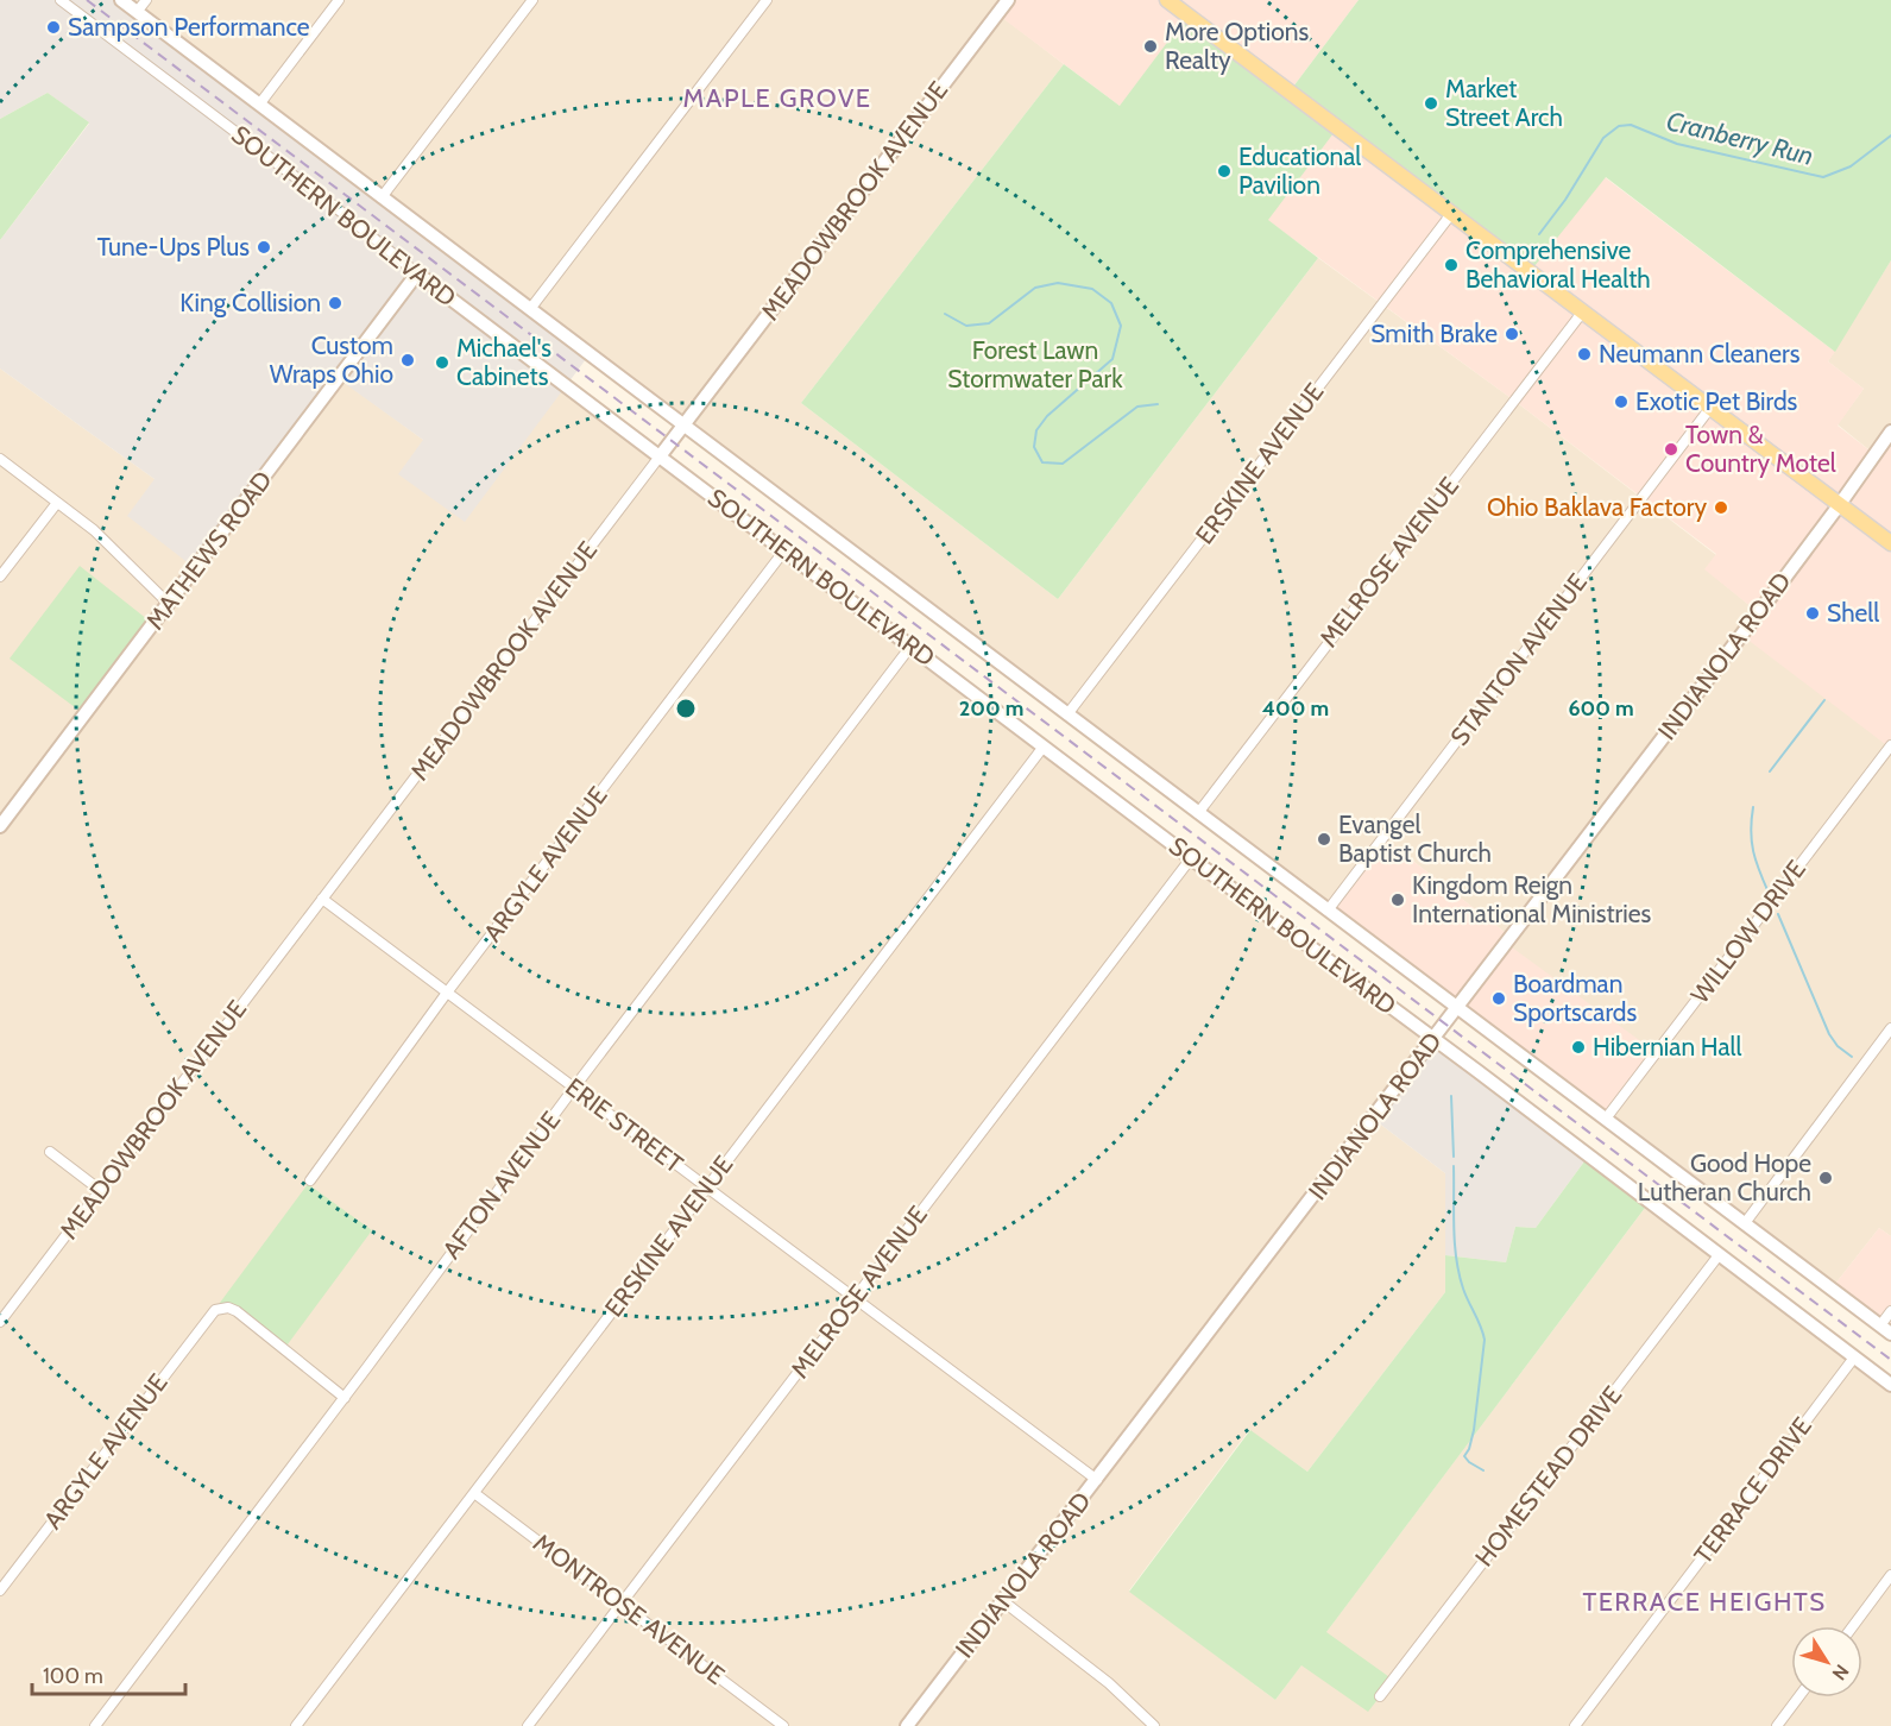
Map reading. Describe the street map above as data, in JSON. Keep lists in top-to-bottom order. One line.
{"streets":{"street":["MEADOWBROOK AVENUE","SOUTHERN BOULEVARD","ERSKINE AVENUE","MATHEWS ROAD","MELROSE AVENUE","INDIANOLA ROAD","STANTON AVENUE","ARGYLE AVENUE","WILLOW DRIVE","ERIE STREET","AFTON AVENUE","HOMESTEAD DRIVE","TERRACE DRIVE","MONTROSE AVENUE"]},"crossings":[["MEADOWBROOK AVENUE","SOUTHERN BOULEVARD"],["MEADOWBROOK AVENUE","ERIE STREET"],["SOUTHERN BOULEVARD","ERSKINE AVENUE"],["SOUTHERN BOULEVARD","MATHEWS ROAD"],["SOUTHERN BOULEVARD","MELROSE AVENUE"],["SOUTHERN BOULEVARD","INDIANOLA ROAD"],["SOUTHERN BOULEVARD","STANTON AVENUE"],["SOUTHERN BOULEVARD","ARGYLE AVENUE"],["SOUTHERN BOULEVARD","WILLOW DRIVE"],["SOUTHERN BOULEVARD","AFTON AVENUE"],["SOUTHERN BOULEVARD","HOMESTEAD DRIVE"],["SOUTHERN BOULEVARD","TERRACE DRIVE"],["ERSKINE AVENUE","ERIE STREET"],["ERSKINE AVENUE","MONTROSE AVENUE"],["MELROSE AVENUE","ERIE STREET"],["MELROSE AVENUE","MONTROSE AVENUE"],["INDIANOLA ROAD","ERIE STREET"],["ARGYLE AVENUE","ERIE STREET"],["ARGYLE AVENUE","AFTON AVENUE"],["ERIE STREET","AFTON AVENUE"]],"districts":["MAPLE GROVE","TERRACE HEIGHTS"],"water":["Cranberry Run"],"parks":["Forest Lawn Stormwater Park"],"places":["Sampson Performance","More Options Realty","Market Street Arch","Educational Pavilion","Tune-Ups Plus","Comprehensive Behavioral Health","King Collision","Smith Brake","Neumann Cleaners","Custom Wraps Ohio","Michael's Cabinets","Exotic Pet Birds","Town & Country Motel","Ohio Baklava Factory","Shell","Evangel Baptist Church","Kingdom Reign International Ministries","Boardman Sportscards","Hibernian Hall","Good Hope Lutheran Church"],"scale_bar":"100 m","north":"bottom right","rings":["200 m","400 m","600 m"]}
